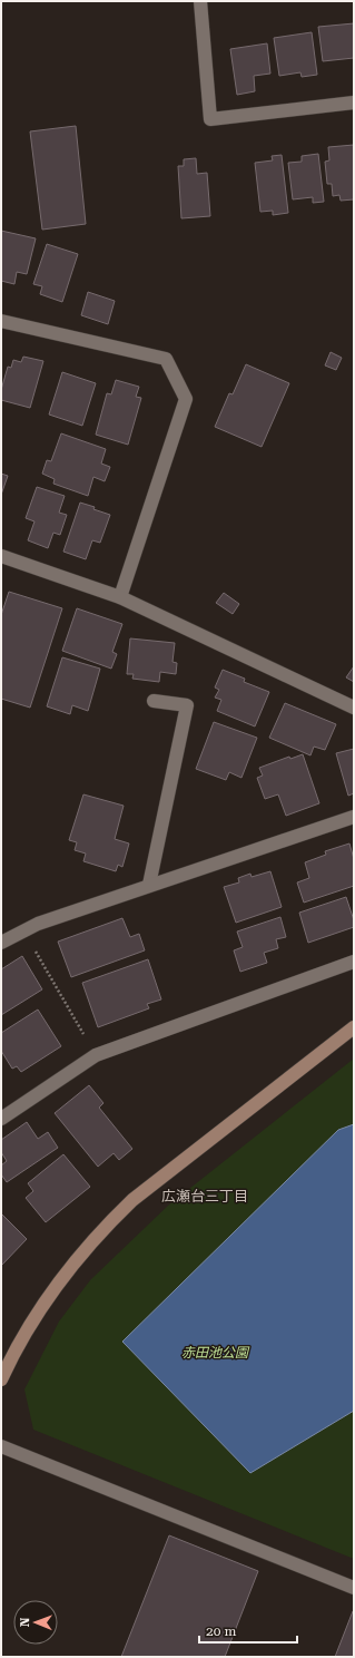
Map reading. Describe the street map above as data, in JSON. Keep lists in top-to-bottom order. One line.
{"districts":["広瀬台三丁目"],"parks":["赤田池公園"],"scale_bar":"20 m","north":"left"}
